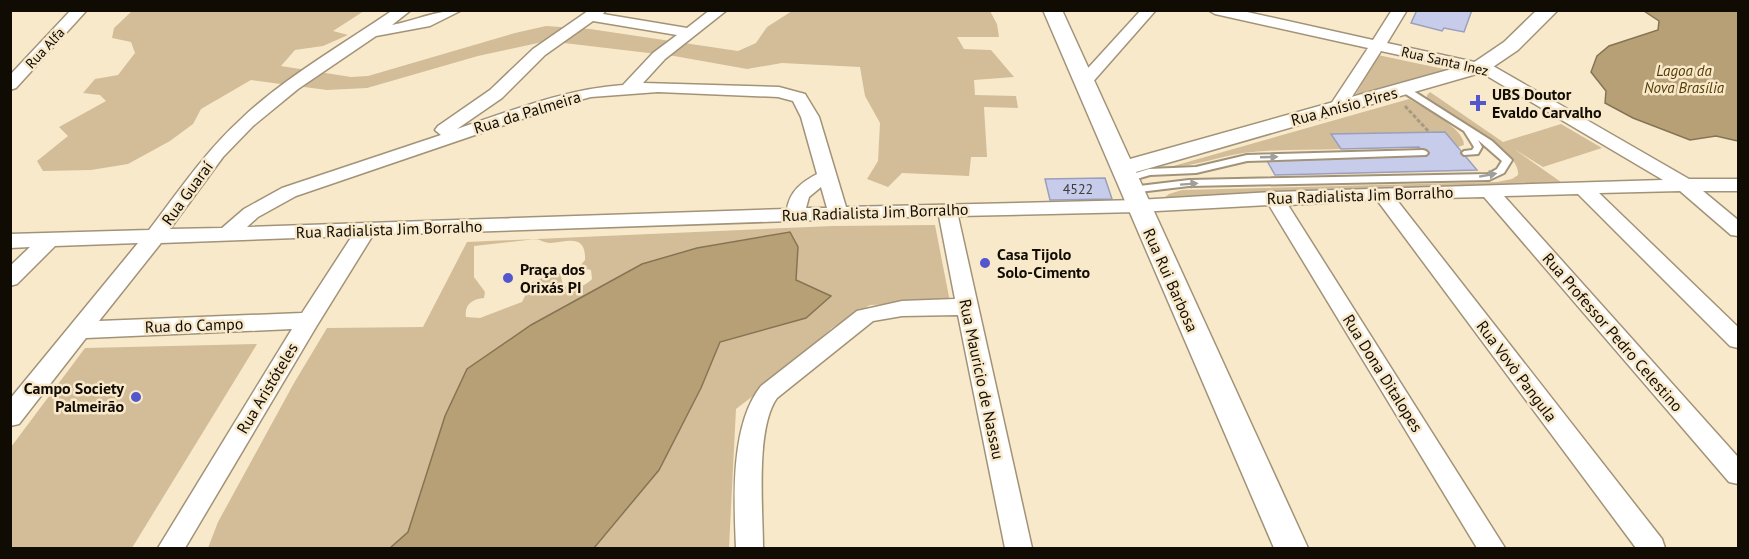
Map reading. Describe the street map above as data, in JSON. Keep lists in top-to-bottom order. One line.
{"streets":{"street":["Rua Alfa","Rua Santa Inez","Rua Anísio Pires","Rua da Palmeira","Rua Guaraí","Rua Radialista Jim Borralho","Rua Rui Barbosa","Rua do Campo","Rua Professor Pedro Celestino","Rua Vovò Pangula","Rua Dona Ditalopes","Rua Mauricio de Nassau","Rua Aristóteles"]},"crossings":[["Rua Santa Inez","Rua Anísio Pires"],["Rua Santa Inez","Rua Radialista Jim Borralho"],["Rua Anísio Pires","Rua Radialista Jim Borralho"],["Rua Anísio Pires","Rua Rui Barbosa"],["Rua da Palmeira","Rua Radialista Jim Borralho"],["Rua Guaraí","Rua Radialista Jim Borralho"],["Rua Guaraí","Rua do Campo"],["Rua Radialista Jim Borralho","Rua Rui Barbosa"],["Rua Radialista Jim Borralho","Rua Professor Pedro Celestino"],["Rua Radialista Jim Borralho","Rua Vovò Pangula"],["Rua Radialista Jim Borralho","Rua Dona Ditalopes"],["Rua Radialista Jim Borralho","Rua Mauricio de Nassau"],["Rua Radialista Jim Borralho","Rua Aristóteles"],["Rua do Campo","Rua Aristóteles"]],"water":["Lagoa da Nova Brasília"],"places":{"health":["UBS Doutor Evaldo Carvalho"],"other":["Casa Tijolo Solo-Cimento","Praça dos Orixás PI","Campo Society Palmeirão"]},"house_numbers":["4522"]}
